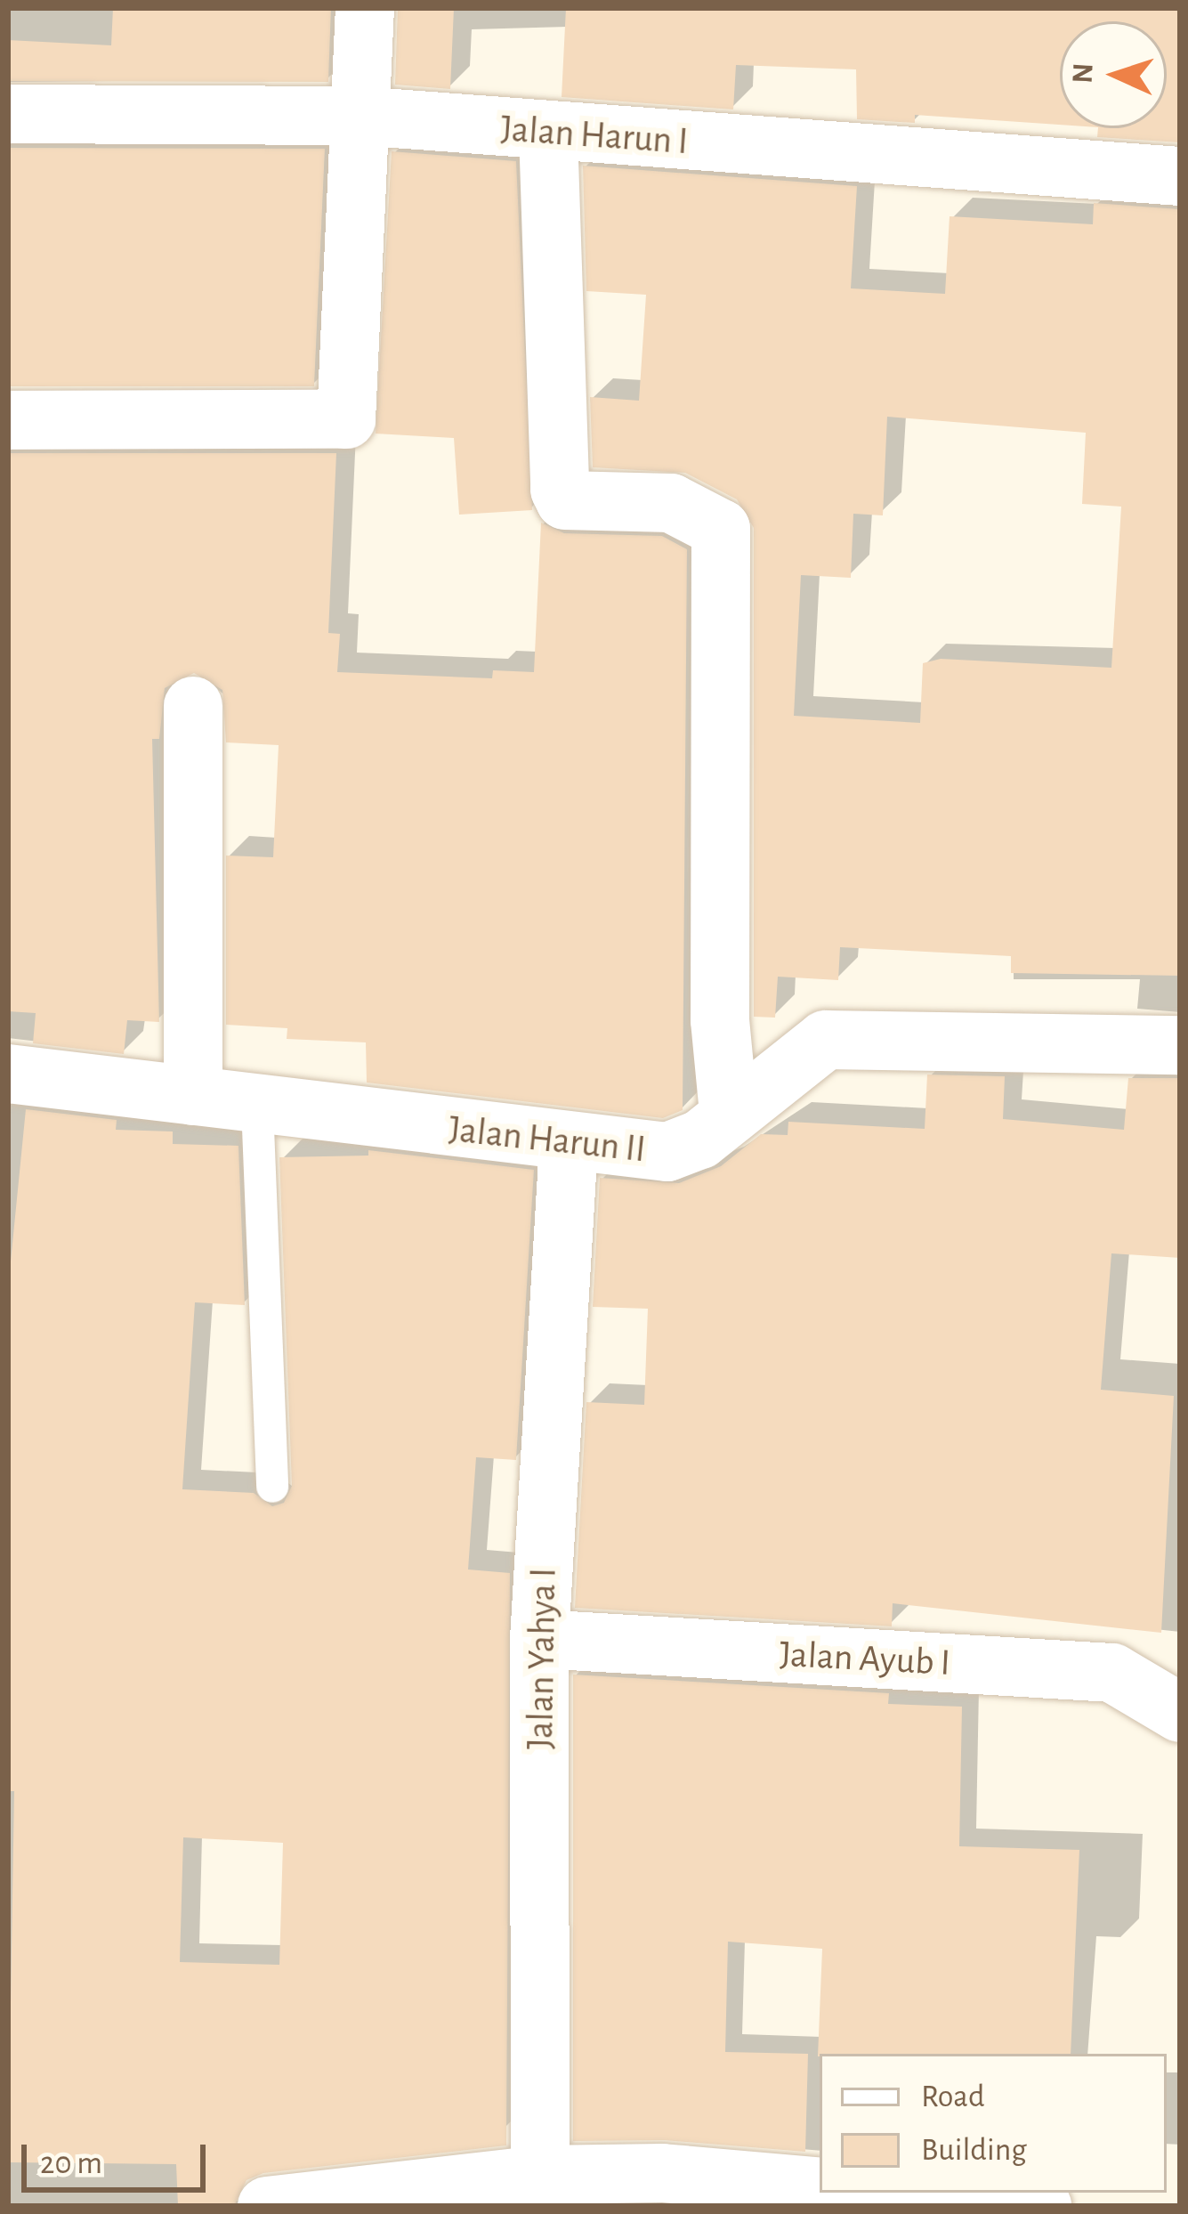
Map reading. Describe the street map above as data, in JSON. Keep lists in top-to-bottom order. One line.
{"streets":{"street":["Jalan Harun I","Jalan Harun II","Jalan Yahya I","Jalan Ayub I"]},"crossings":[["Jalan Harun II","Jalan Yahya I"],["Jalan Yahya I","Jalan Ayub I"]],"legend":["Road","Building"],"scale_bar":"20 m","north":"left"}
